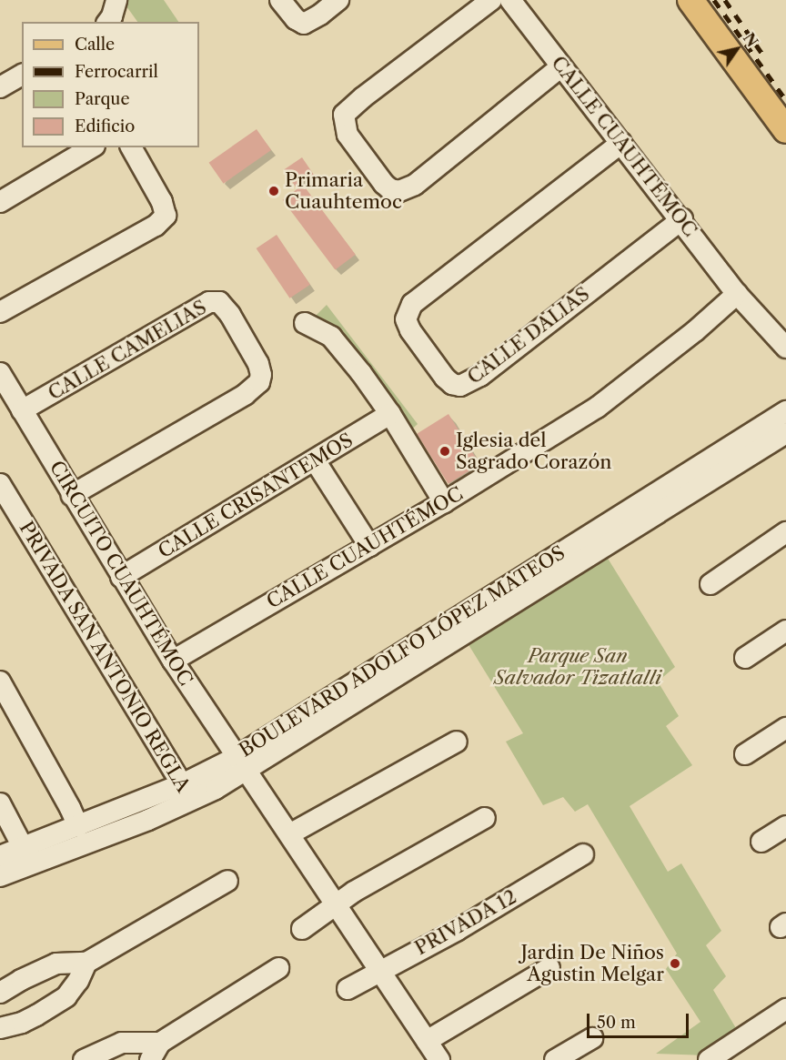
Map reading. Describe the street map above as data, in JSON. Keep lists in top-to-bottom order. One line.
{"streets":{"street":["CALLE CUAUHTÉMOC","CALLE DALIAS","CALLE CAMELIAS","CALLE CRISANTEMOS","CIRCUITO CUAUHTÉMOC","BOULEVARD ADOLFO LÓPEZ MATEOS","PRIVADA SAN ANTONIO REGLA","PRIVADA 12"]},"crossings":[["CALLE CUAUHTÉMOC","CALLE DALIAS"],["CALLE CUAUHTÉMOC","CIRCUITO CUAUHTÉMOC"],["CALLE CAMELIAS","CIRCUITO CUAUHTÉMOC"],["CALLE CRISANTEMOS","CIRCUITO CUAUHTÉMOC"],["CIRCUITO CUAUHTÉMOC","BOULEVARD ADOLFO LÓPEZ MATEOS"],["BOULEVARD ADOLFO LÓPEZ MATEOS","PRIVADA SAN ANTONIO REGLA"]],"parks":["Parque San Salvador Tizatlalli"],"places":["Primaria Cuauhtemoc","Iglesia del Sagrado Corazón","Jardin De Niños Agustin Melgar"],"legend":["Calle","Ferrocarril","Parque","Edificio"],"scale_bar":"50 m","north":"top right"}
